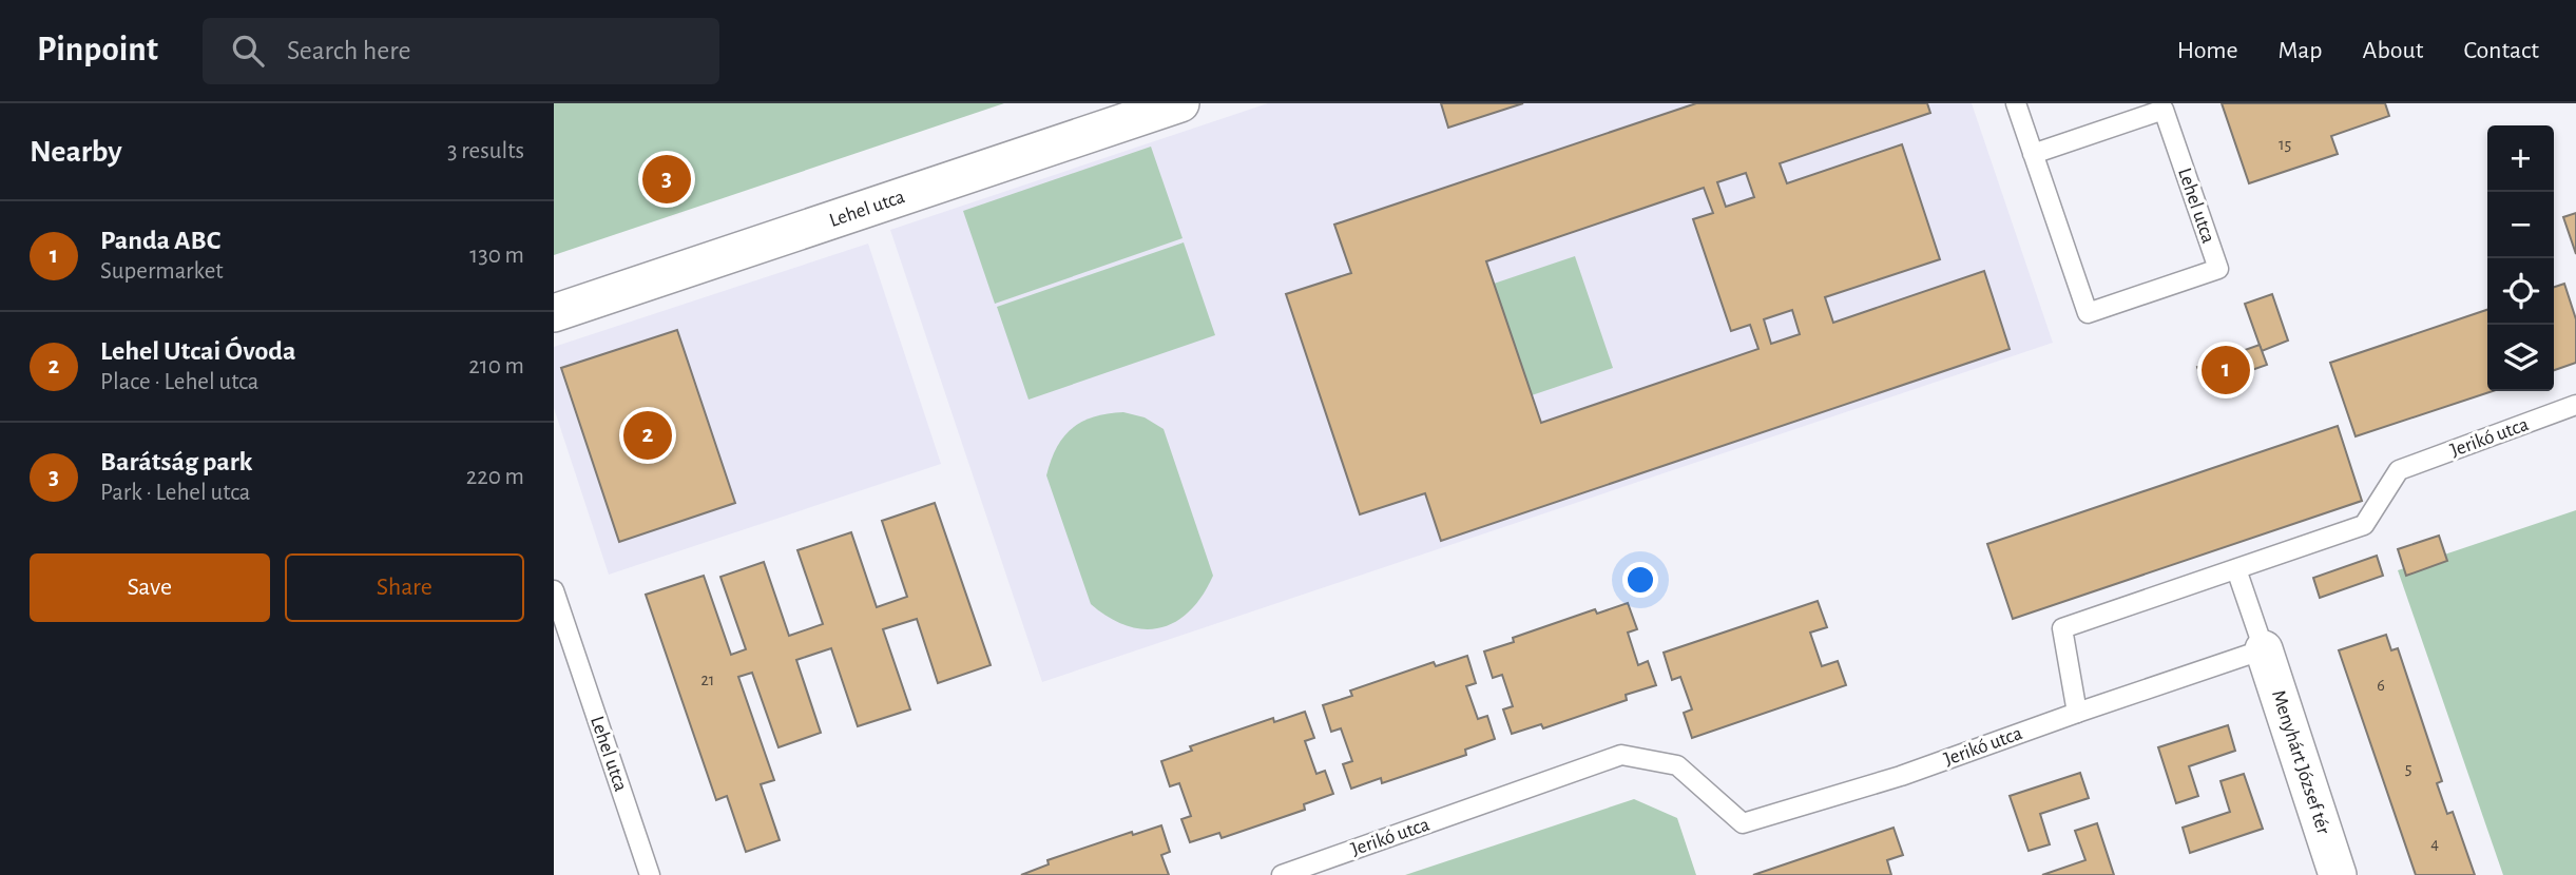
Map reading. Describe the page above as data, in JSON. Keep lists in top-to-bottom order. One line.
{"streets":{"street":["Lehel utca","Menyhárt József tér"],"lane":["Jerikó utca"]},"house_numbers":["15","21","6","5","4"],"page":{"header":"Pinpoint","search":"Search here","nav":["Home","Map","About","Contact"],"heading":["Nearby","3 results"],"map_buttons":["+","−"],"pins":["3","1","2"],"list":[{"mark":"1","name":"Panda ABC","note":"Supermarket","value":"130 m"},{"mark":"2","name":"Lehel Utcai Óvoda","note":"Place · Lehel utca","value":"210 m"},{"mark":"3","name":"Barátság park","note":"Park · Lehel utca","value":"220 m"}],"buttons":["Save","Share"]}}
